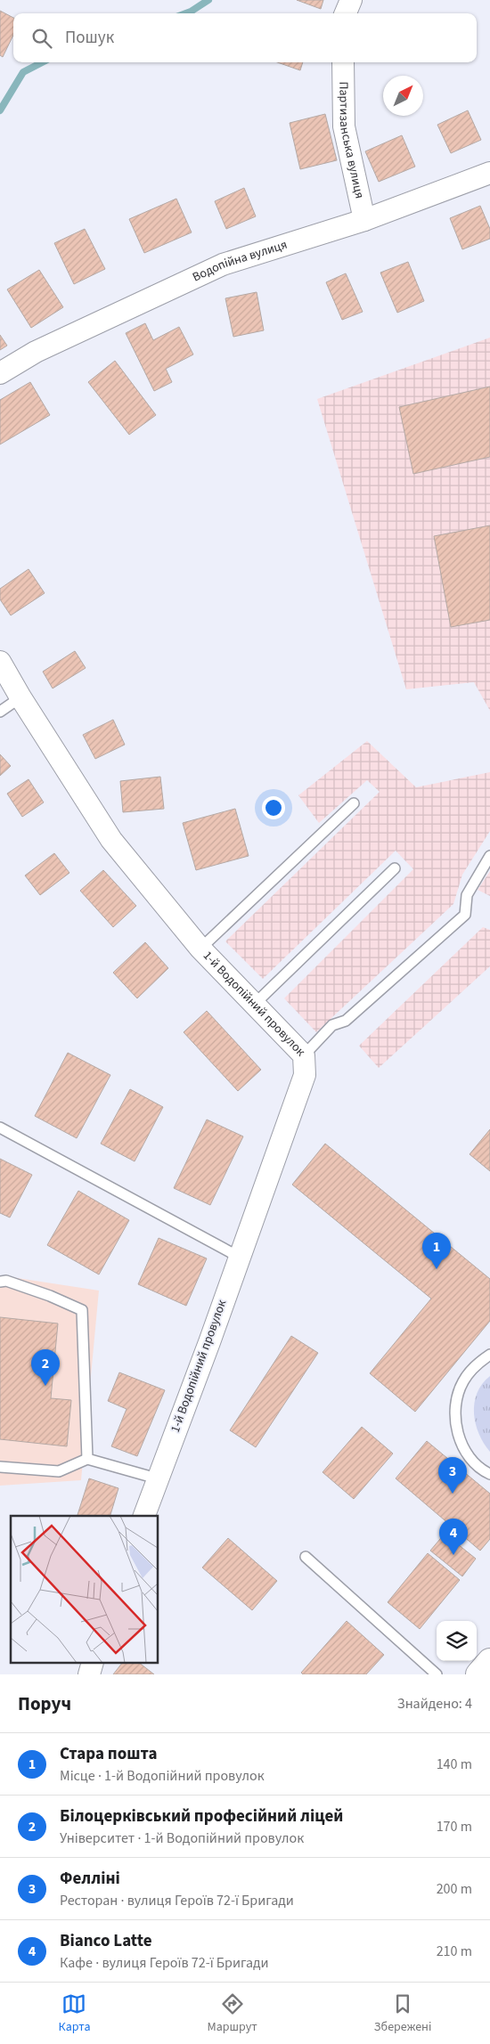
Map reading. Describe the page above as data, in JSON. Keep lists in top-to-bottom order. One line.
{"streets":{"street":["Партизанська вулиця","Водопійна вулиця","1-й Водопійний провулок"]},"crossings":[["Партизанська вулиця","Водопійна вулиця"]],"north":"top right","page":{"search":"Пошук","pins":["1","2","3","4"],"heading":["Поруч","Знайдено: 4"],"list":[{"mark":"1","name":"Стара пошта","note":"Місце · 1-й Водопійний провулок","value":"140 m"},{"mark":"2","name":"Білоцерківський професійний ліцей","note":"Університет · 1-й Водопійний провулок","value":"170 m"},{"mark":"3","name":"Фелліні","note":"Ресторан · вулиця Героїв 72-ї Бригади","value":"200 m"},{"mark":"4","name":"Bianco Latte","note":"Кафе · вулиця Героїв 72-ї Бригади","value":"210 m"}],"nav":["Карта","Маршрут","Збережені"]}}
